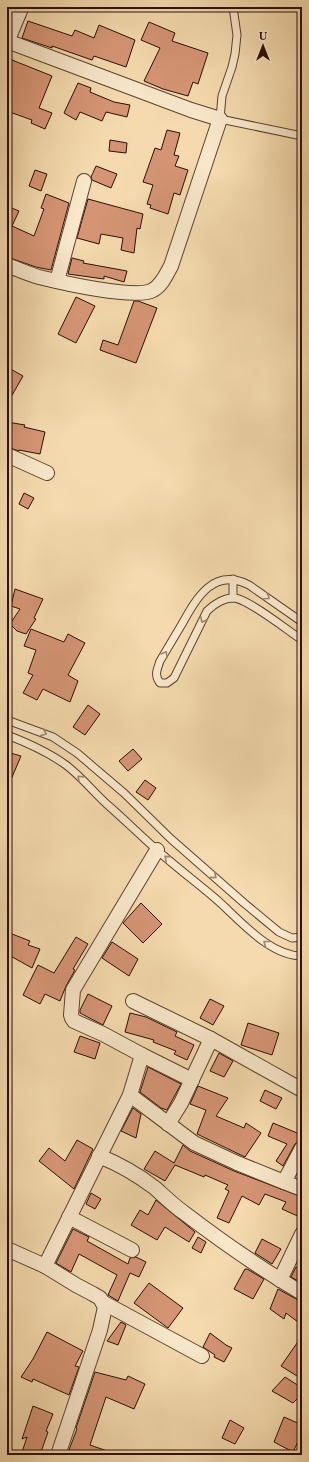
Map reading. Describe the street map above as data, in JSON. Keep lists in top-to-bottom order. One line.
{"north":"top"}
